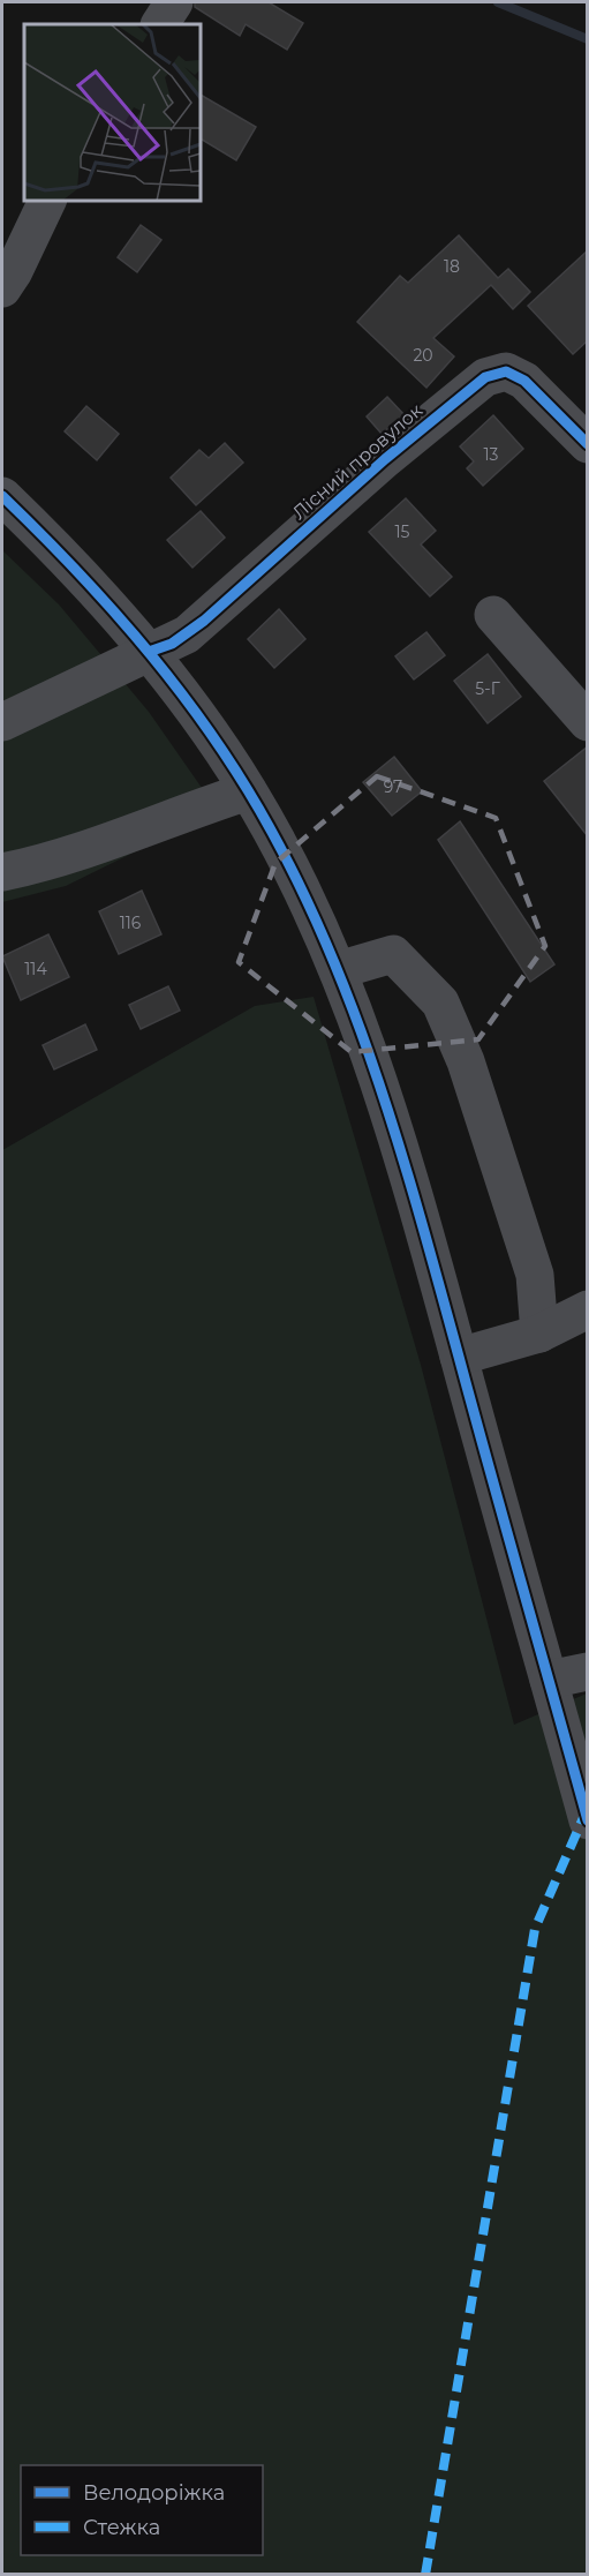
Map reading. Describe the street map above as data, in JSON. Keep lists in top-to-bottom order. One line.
{"streets":{"street":["Лісний провулок"]},"house_numbers":["18","20","13","15","5-Г","97","116","114"],"legend":["Велодоріжка","Стежка"]}
